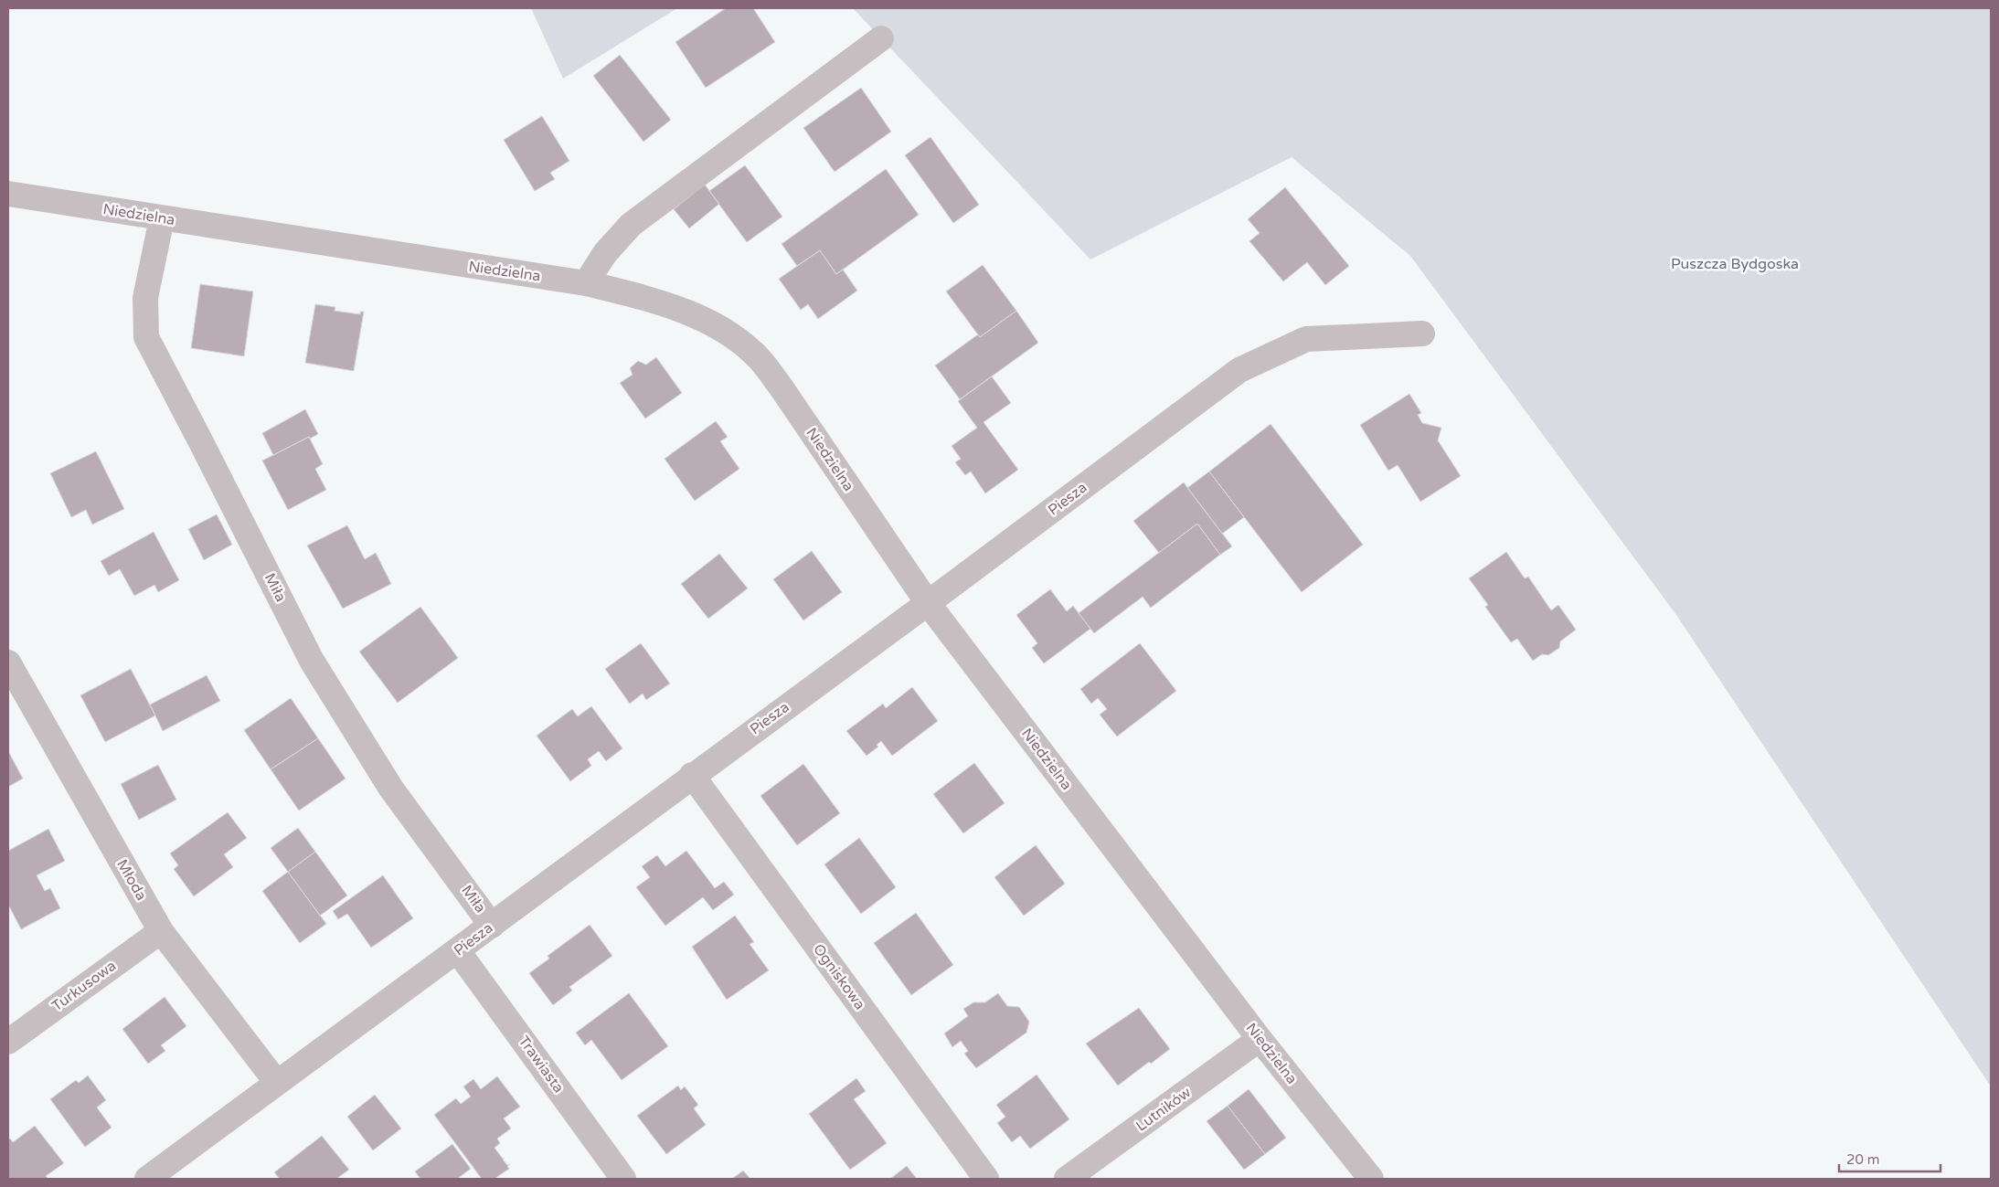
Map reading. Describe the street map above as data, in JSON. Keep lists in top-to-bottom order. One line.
{"streets":{"street":["Niedzielna","Piesza","Miła","Młoda","Ogniskowa","Turkusowa","Trawiasta","Lutników"]},"crossings":[["Niedzielna","Piesza"],["Niedzielna","Miła"],["Niedzielna","Lutników"],["Piesza","Miła"],["Piesza","Młoda"],["Piesza","Ogniskowa"],["Piesza","Trawiasta"],["Młoda","Turkusowa"]],"parks":["Puszcza Bydgoska"],"scale_bar":"20 m"}
